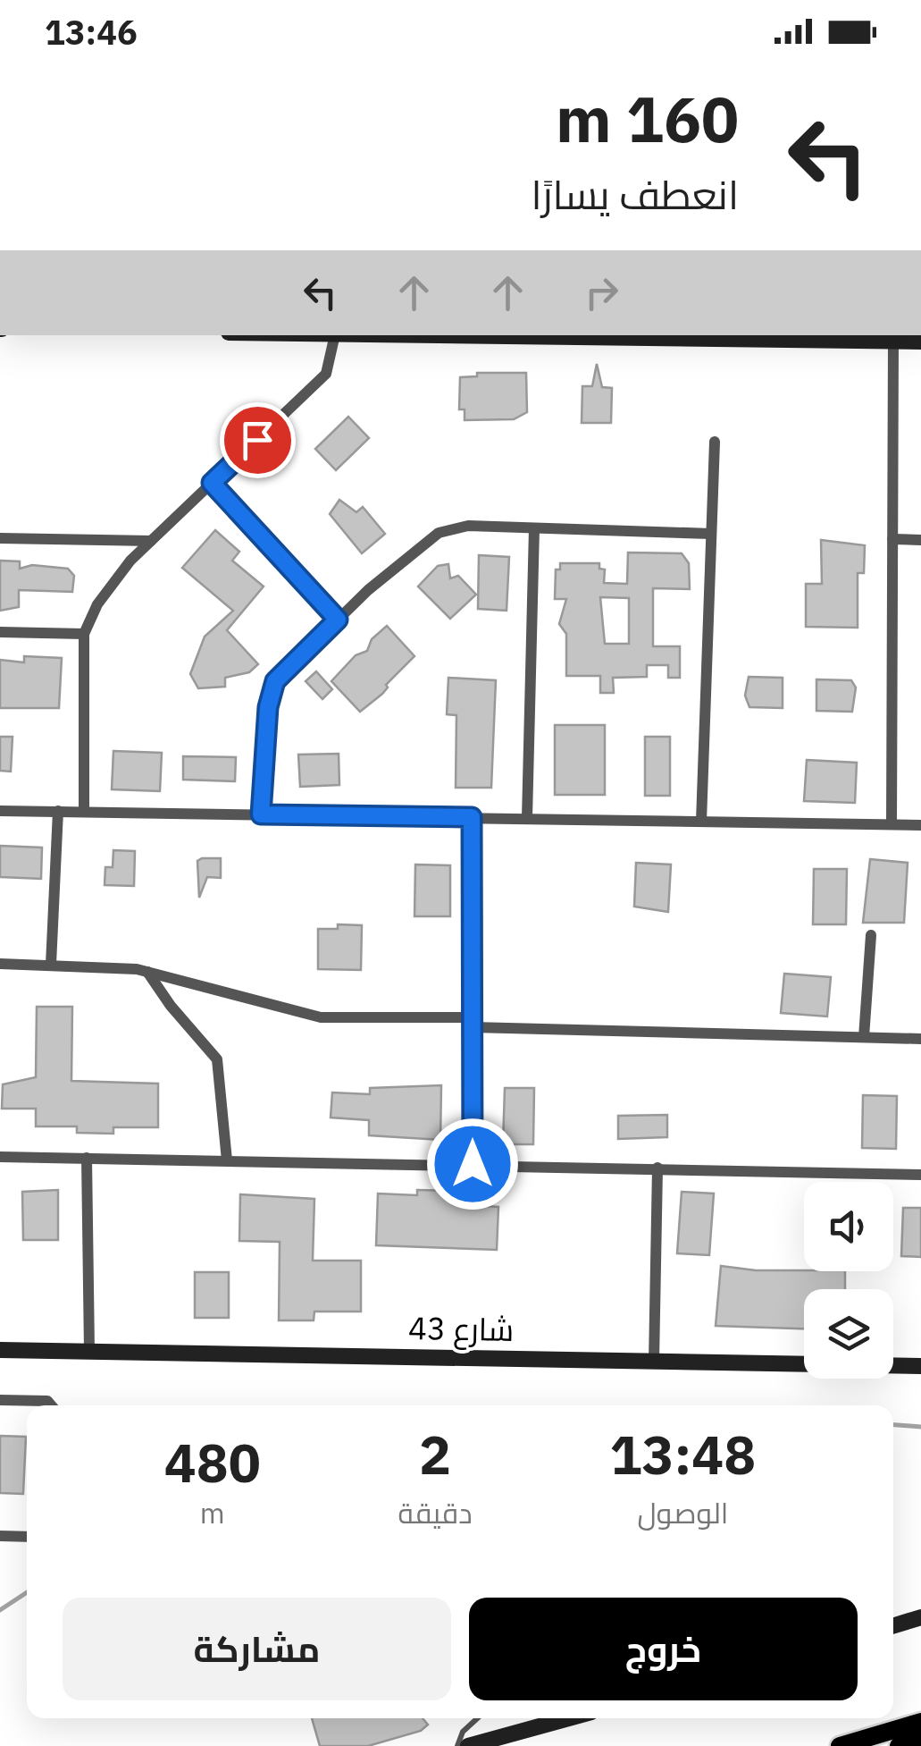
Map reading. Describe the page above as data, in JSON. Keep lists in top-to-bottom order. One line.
{"streets":{"street":["شارع 43"]},"page":{"status":"13:46","turn":["160 m","انعطف يسارًا"],"eta":["13:48","الوصول","2","دقيقة","480","m"],"buttons":["خروج","مشاركة"]}}
